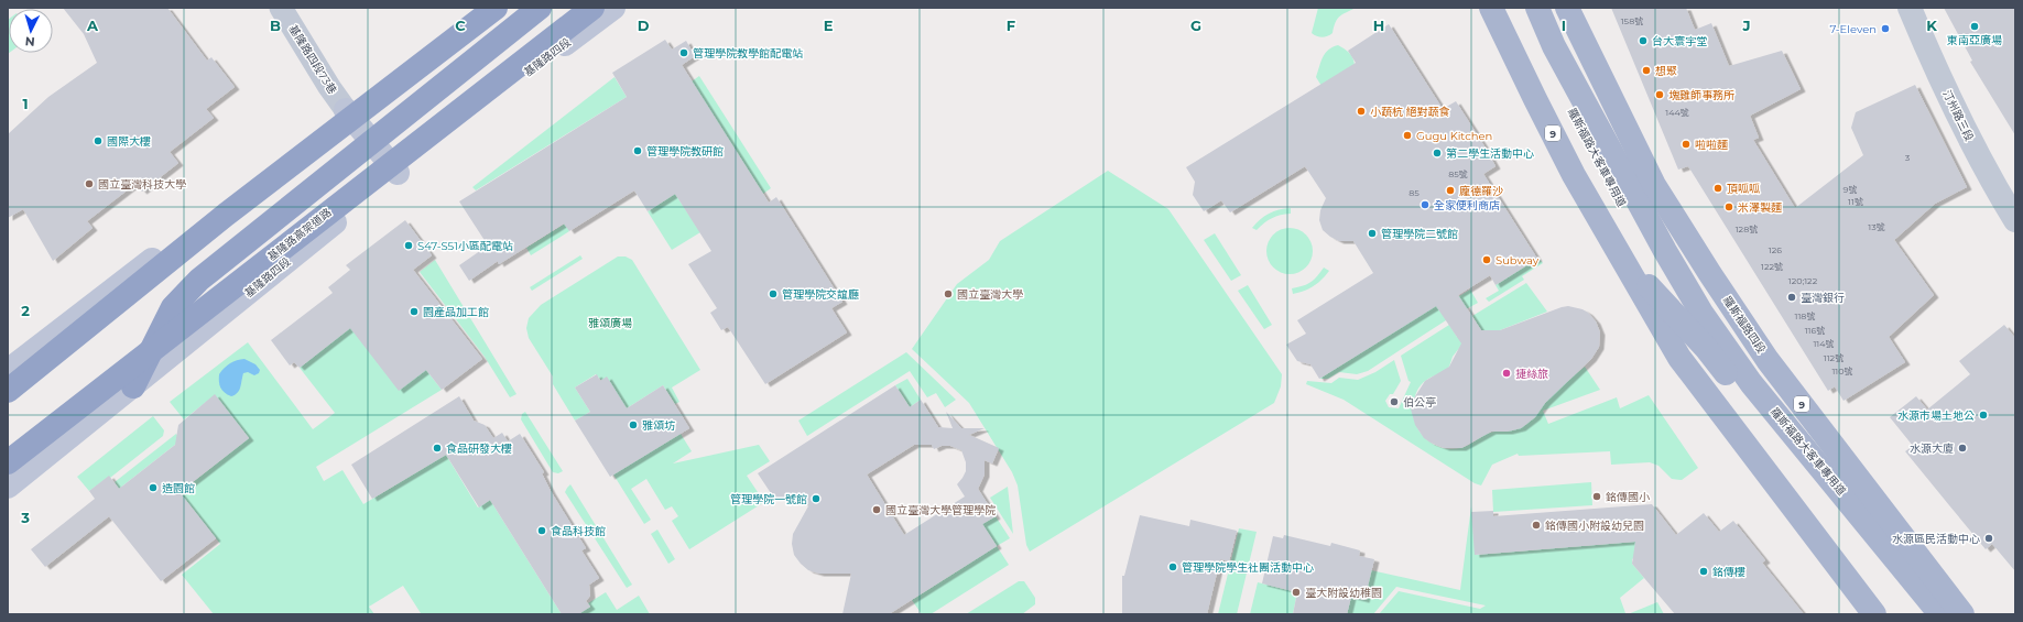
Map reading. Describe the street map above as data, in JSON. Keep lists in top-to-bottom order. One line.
{"streets":{"highway":["基隆路高架道路"],"main road":["基隆路四段","9","羅斯福路大客車專用道","羅斯福路四段"],"street":["基隆路四段73巷","汀州路三段"]},"crossings":[["9","羅斯福路大客車專用道"],["羅斯福路大客車專用道","羅斯福路四段"]],"parks":["雅頌廣場"],"places":["東南亞廣場","7-Eleven","台大寰宇堂","管理學院教學館配電站","想聚","塊雞師事務所","小蔬杭 絕對蔬食","Gugu Kitchen","國際大樓","啦啦麵","管理學院教研館","第二學生活動中心","國立臺灣科技大學","頂呱呱","龐德羅沙","全家便利商店","米澤製麵","管理學院二號館","S47-S51小區配電站","Subway","管理學院交誼廳","國立臺灣大學","臺灣銀行","園產品加工館","捷絲旅","伯公亭","水源市場土地公","雅頌坊","食品研發大樓","水源大廈","造園館","銘傳國小","管理學院一號館","國立臺灣大學管理學院","銘傳國小附設幼兒園","食品科技館","水源區民活動中心","管理學院學生社團活動中心","銘傳樓","臺大附設幼稚園"],"house_numbers":["158號","144號","3","85號","9號","85","11號","13號","128號","126","122號","120;122","118號","116號","114號","112號","110號"],"north":"bottom","grid":{"columns":["A","B","C","D","E","F","G","H","I","J","K"],"rows":["1","2","3"]}}
